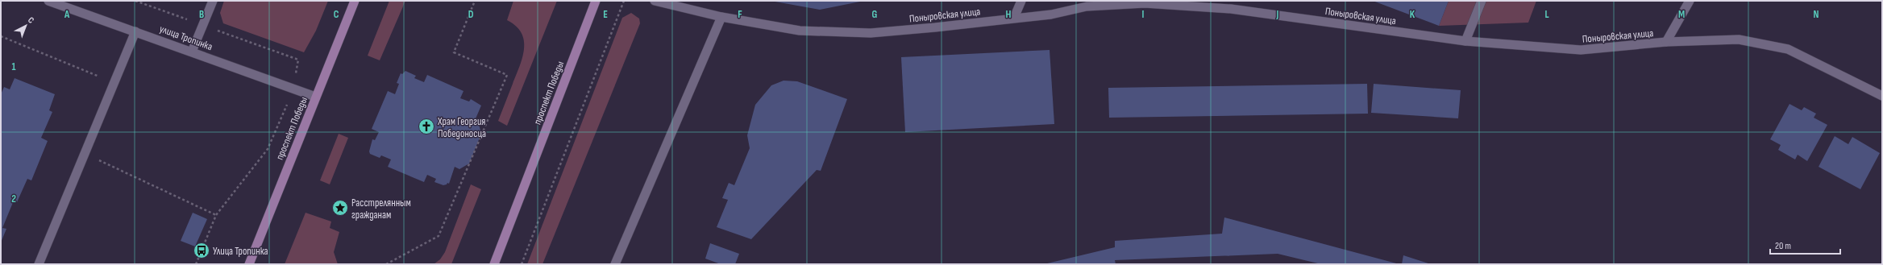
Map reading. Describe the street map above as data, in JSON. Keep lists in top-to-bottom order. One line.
{"streets":{"main road":["проспект Победы"],"street":["Поныровская улица","улица Тропинка"]},"crossings":[["улица Тропинка","проспект Победы"]],"places":{"church":["Храм Георгия Победоносца"],"place":["Расстрелянным гражданам"],"bus stop":["Улица Тропинка"]},"scale_bar":"20 m","north":"top right","grid":{"columns":["A","B","C","D","E","F","G","H","I","J","K","L","M","N"],"rows":["1","2"]}}
